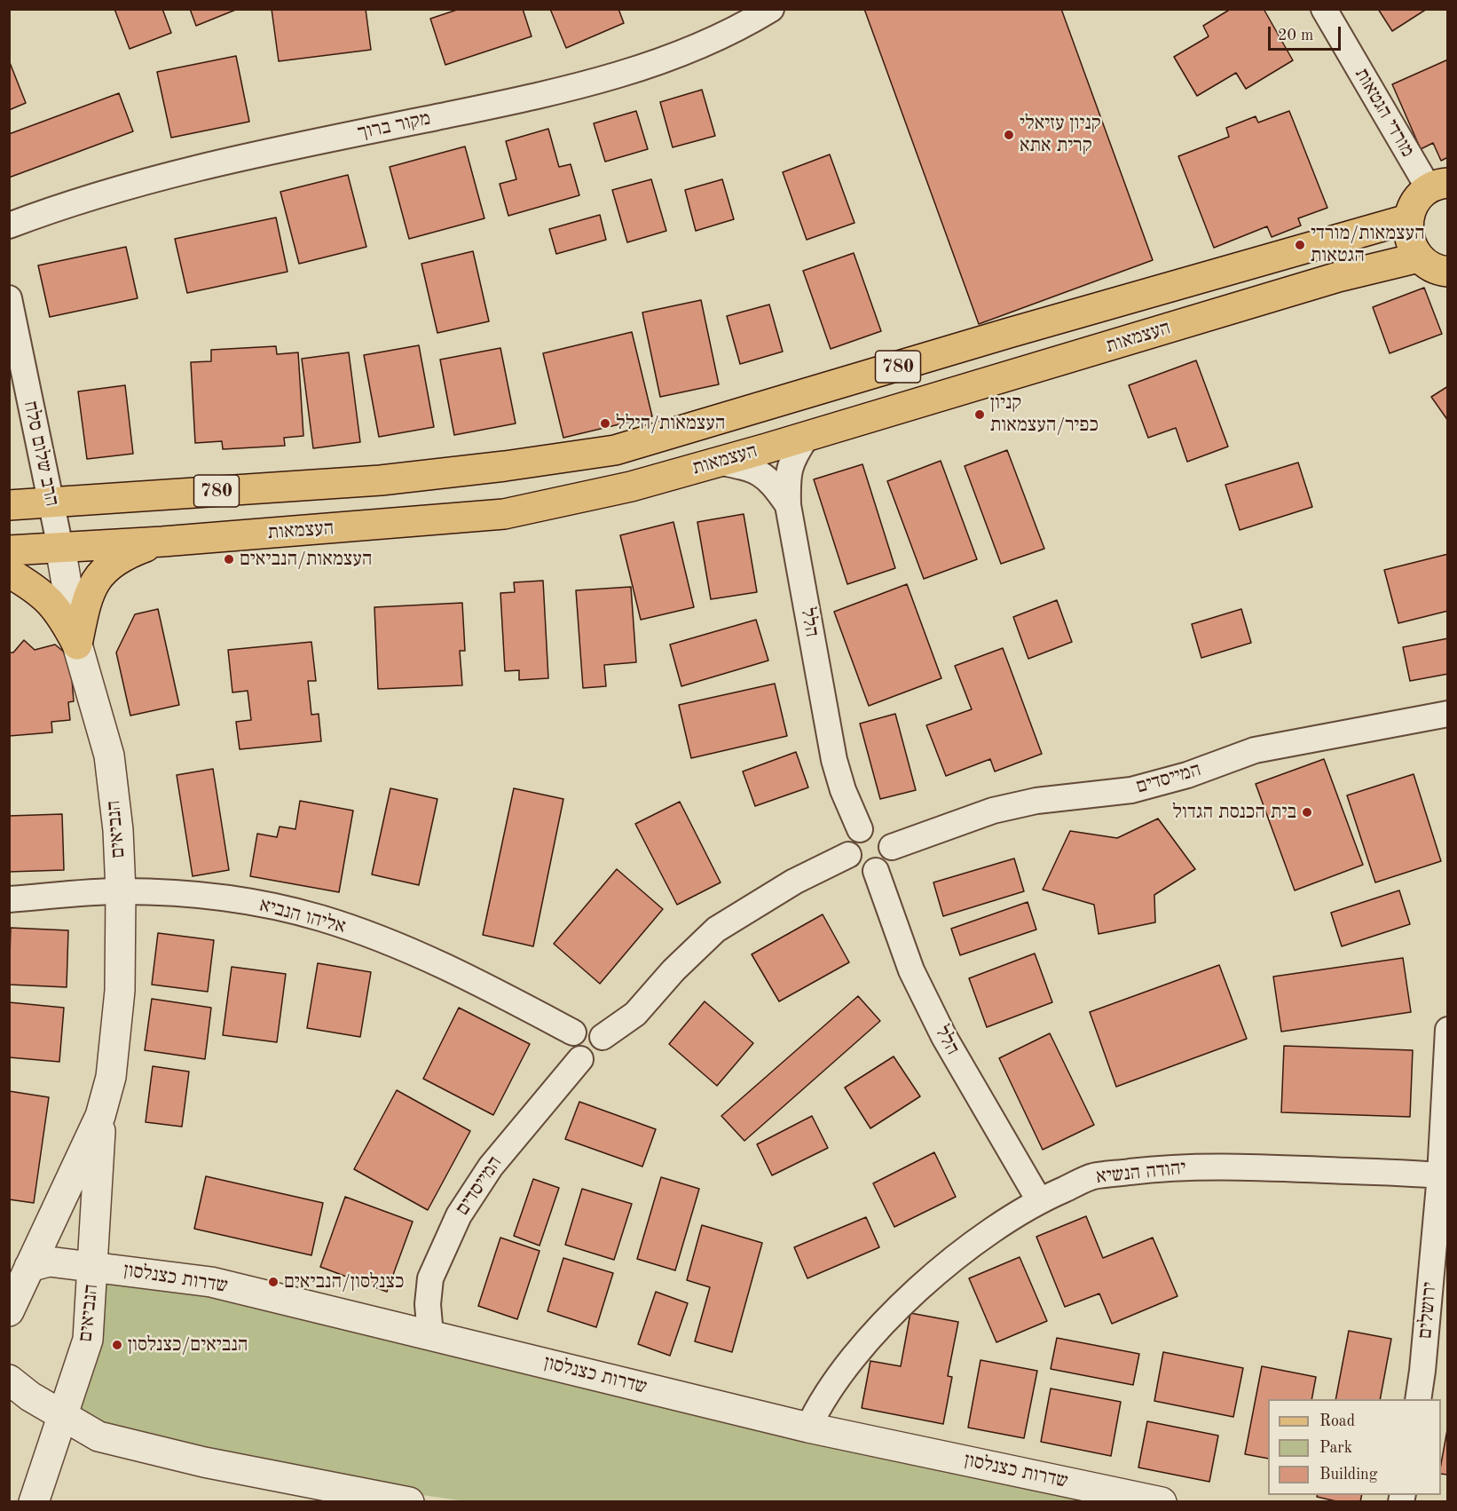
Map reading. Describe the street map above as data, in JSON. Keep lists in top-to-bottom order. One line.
{"streets":{"main road":["העצמאות","780"],"street":["מורדי הגטאות","מקור ברוך","הרב שלום סלח","הלל","המייסדים","הנביאים","אליהו הנביא","יהודה הנשיא","שדרות כצנלסון","ירושלים"]},"crossings":[["העצמאות","הרב שלום סלח"],["העצמאות","הלל"],["העצמאות","הנביאים"],["הרב שלום סלח","הנביאים"],["הלל","המייסדים"],["הלל","יהודה הנשיא"],["המייסדים","אליהו הנביא"],["המייסדים","שדרות כצנלסון"],["הנביאים","אליהו הנביא"],["הנביאים","שדרות כצנלסון"],["יהודה הנשיא","שדרות כצנלסון"],["יהודה הנשיא","ירושלים"]],"places":["קניון עזיאלי קרית אתא","העצמאות/מורדי הגטאות","קניון כפיר/העצמאות","העצמאות/הילל","העצמאות/הנביאים","בית הכנסת הגדול","כצנלסון/הנביאים","הנביאים/כצנלסון"],"legend":["Road","Park","Building"],"scale_bar":"20 m"}
